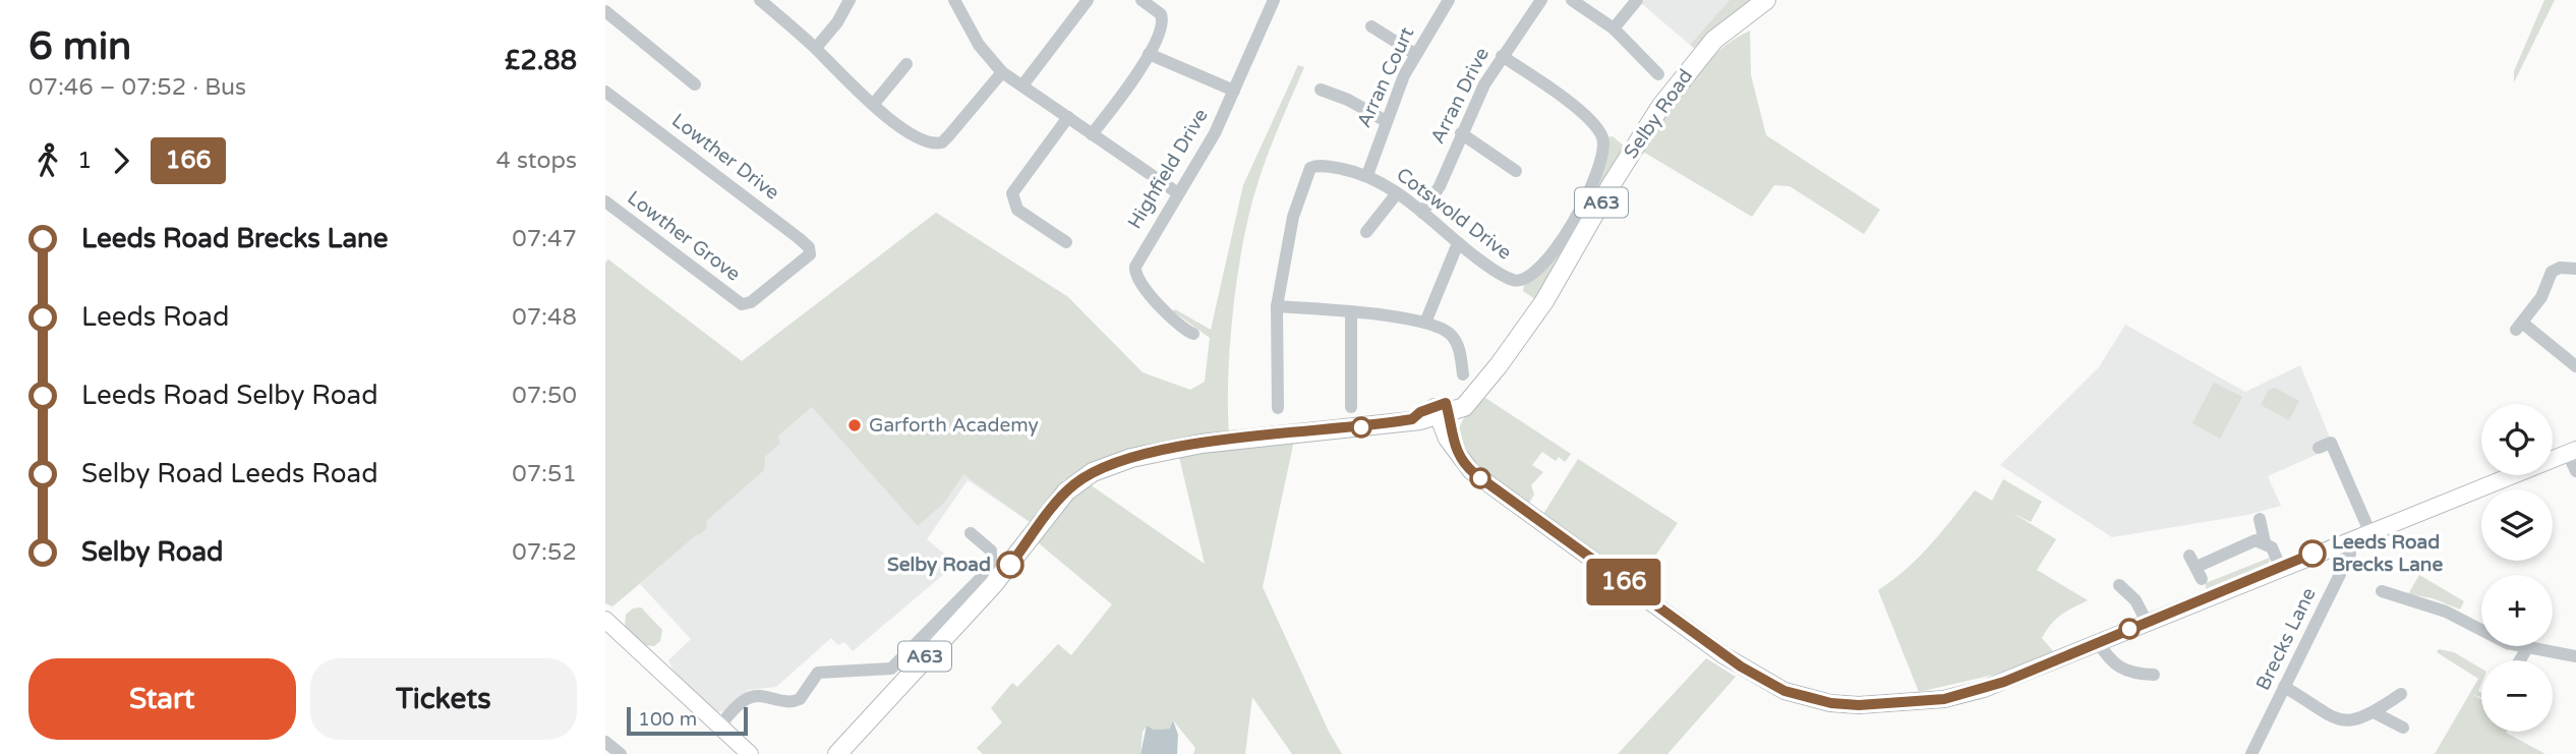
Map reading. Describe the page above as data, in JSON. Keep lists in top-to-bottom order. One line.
{"streets":{"highway":["Selby Road","A63"],"street":["Arran Court","Arran Drive","Lowther Drive","Highfield Drive","Cotswold Drive","Lowther Grove","Brecks Lane"]},"crossings":[["Arran Court","Cotswold Drive"],["Arran Drive","Cotswold Drive"],["Lowther Drive","Lowther Grove"]],"places":["Garforth Academy","Leeds Road Brecks Lane","Selby Road"],"lines":["bus line 166"],"scale_bar":"100 m","page":{"heading":["6 min","07:46 – 07:52 · Bus","£2.88"],"on_map":"166","legs":["1","166","4 stops"],"list":[{"name":"Leeds Road Brecks Lane","value":"07:47"},{"name":"Leeds Road","value":"07:48"},{"name":"Leeds Road Selby Road","value":"07:50"},{"name":"Selby Road Leeds Road","value":"07:51"},{"name":"Selby Road","value":"07:52"}],"map_buttons":["+","−"],"buttons":["Start","Tickets"],"scale":"100 m"}}
